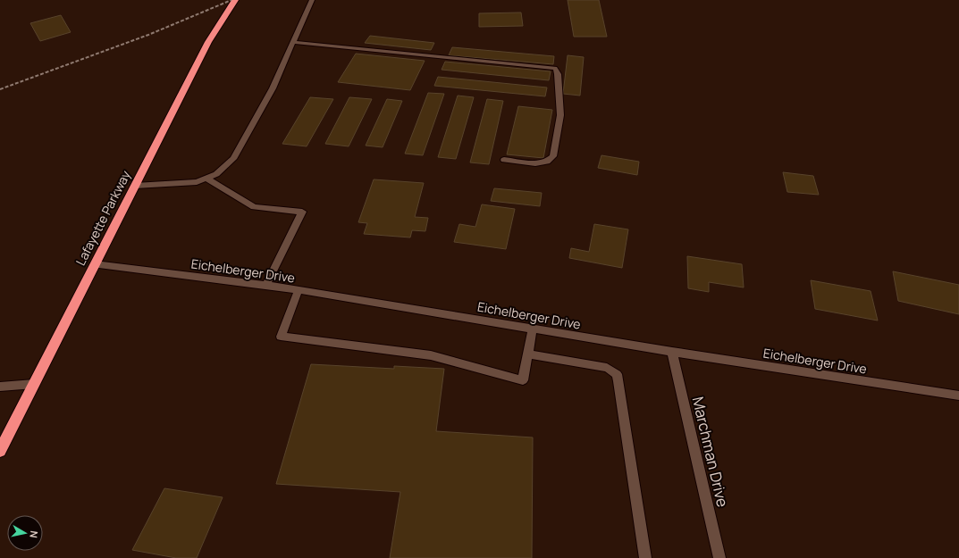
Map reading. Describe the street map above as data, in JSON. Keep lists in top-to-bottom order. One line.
{"streets":{"highway":["Lafayette Parkway"],"street":["Eichelberger Drive","Marchman Drive"]},"crossings":[["Lafayette Parkway","Eichelberger Drive"],["Eichelberger Drive","Marchman Drive"]],"north":"right"}
